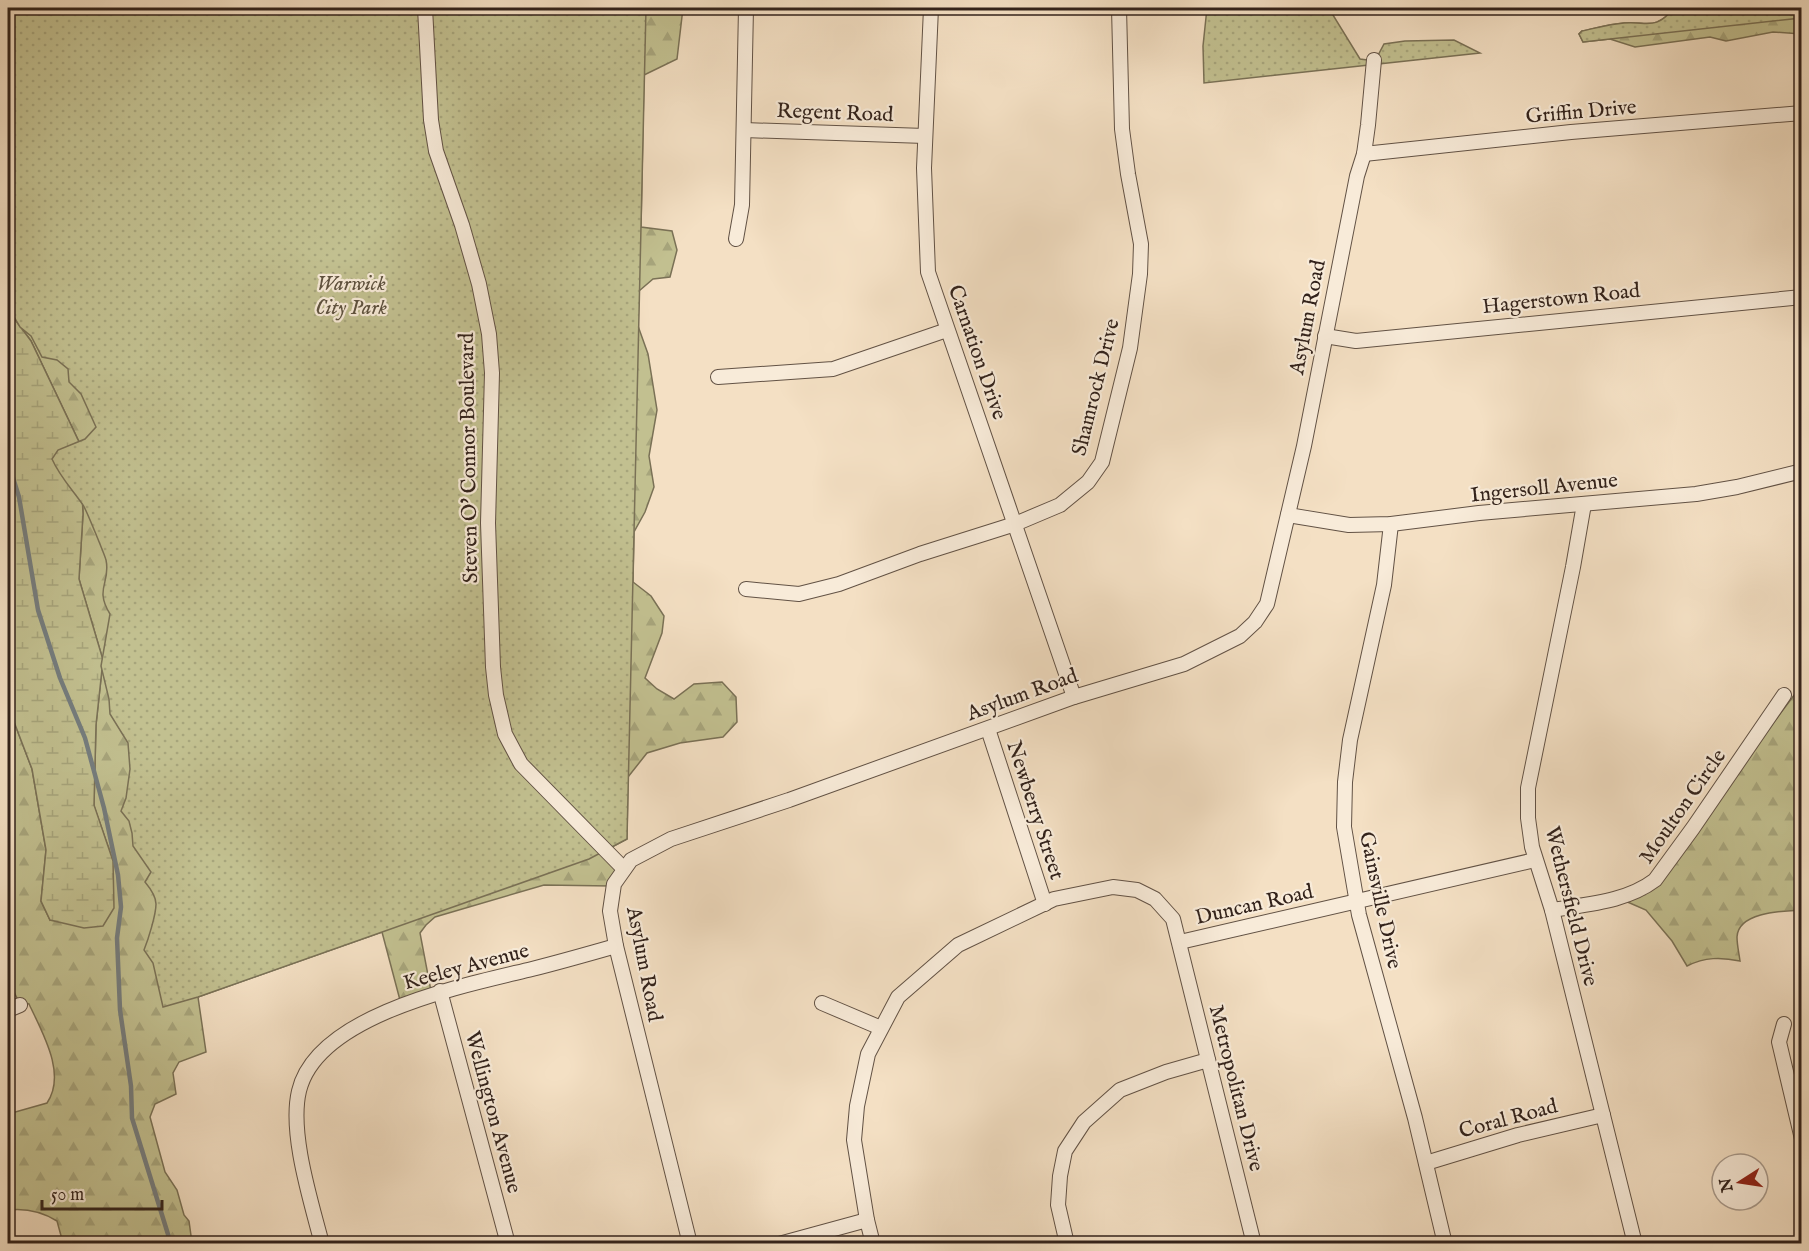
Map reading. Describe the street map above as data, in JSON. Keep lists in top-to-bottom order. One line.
{"streets":{"street":["Griffin Drive","Regent Road","Hagerstown Road","Asylum Road","Carnation Drive","Shamrock Drive","Steven O' Connor Boulevard","Ingersoll Avenue","Moulton Circle","Newberry Street","Gainsville Drive","Duncan Road","Wethersfield Drive","Keeley Avenue","Metropolitan Drive","Wellington Avenue","Coral Road"]},"crossings":[["Griffin Drive","Asylum Road"],["Regent Road","Carnation Drive"],["Hagerstown Road","Asylum Road"],["Asylum Road","Carnation Drive"],["Asylum Road","Steven O' Connor Boulevard"],["Asylum Road","Ingersoll Avenue"],["Asylum Road","Newberry Street"],["Asylum Road","Keeley Avenue"],["Carnation Drive","Shamrock Drive"],["Ingersoll Avenue","Gainsville Drive"],["Ingersoll Avenue","Wethersfield Drive"],["Moulton Circle","Wethersfield Drive"],["Newberry Street","Duncan Road"],["Gainsville Drive","Duncan Road"],["Gainsville Drive","Coral Road"],["Duncan Road","Wethersfield Drive"],["Duncan Road","Metropolitan Drive"],["Wethersfield Drive","Coral Road"],["Keeley Avenue","Wellington Avenue"]],"parks":["Warwick City Park"],"scale_bar":"50 m","north":"left"}
